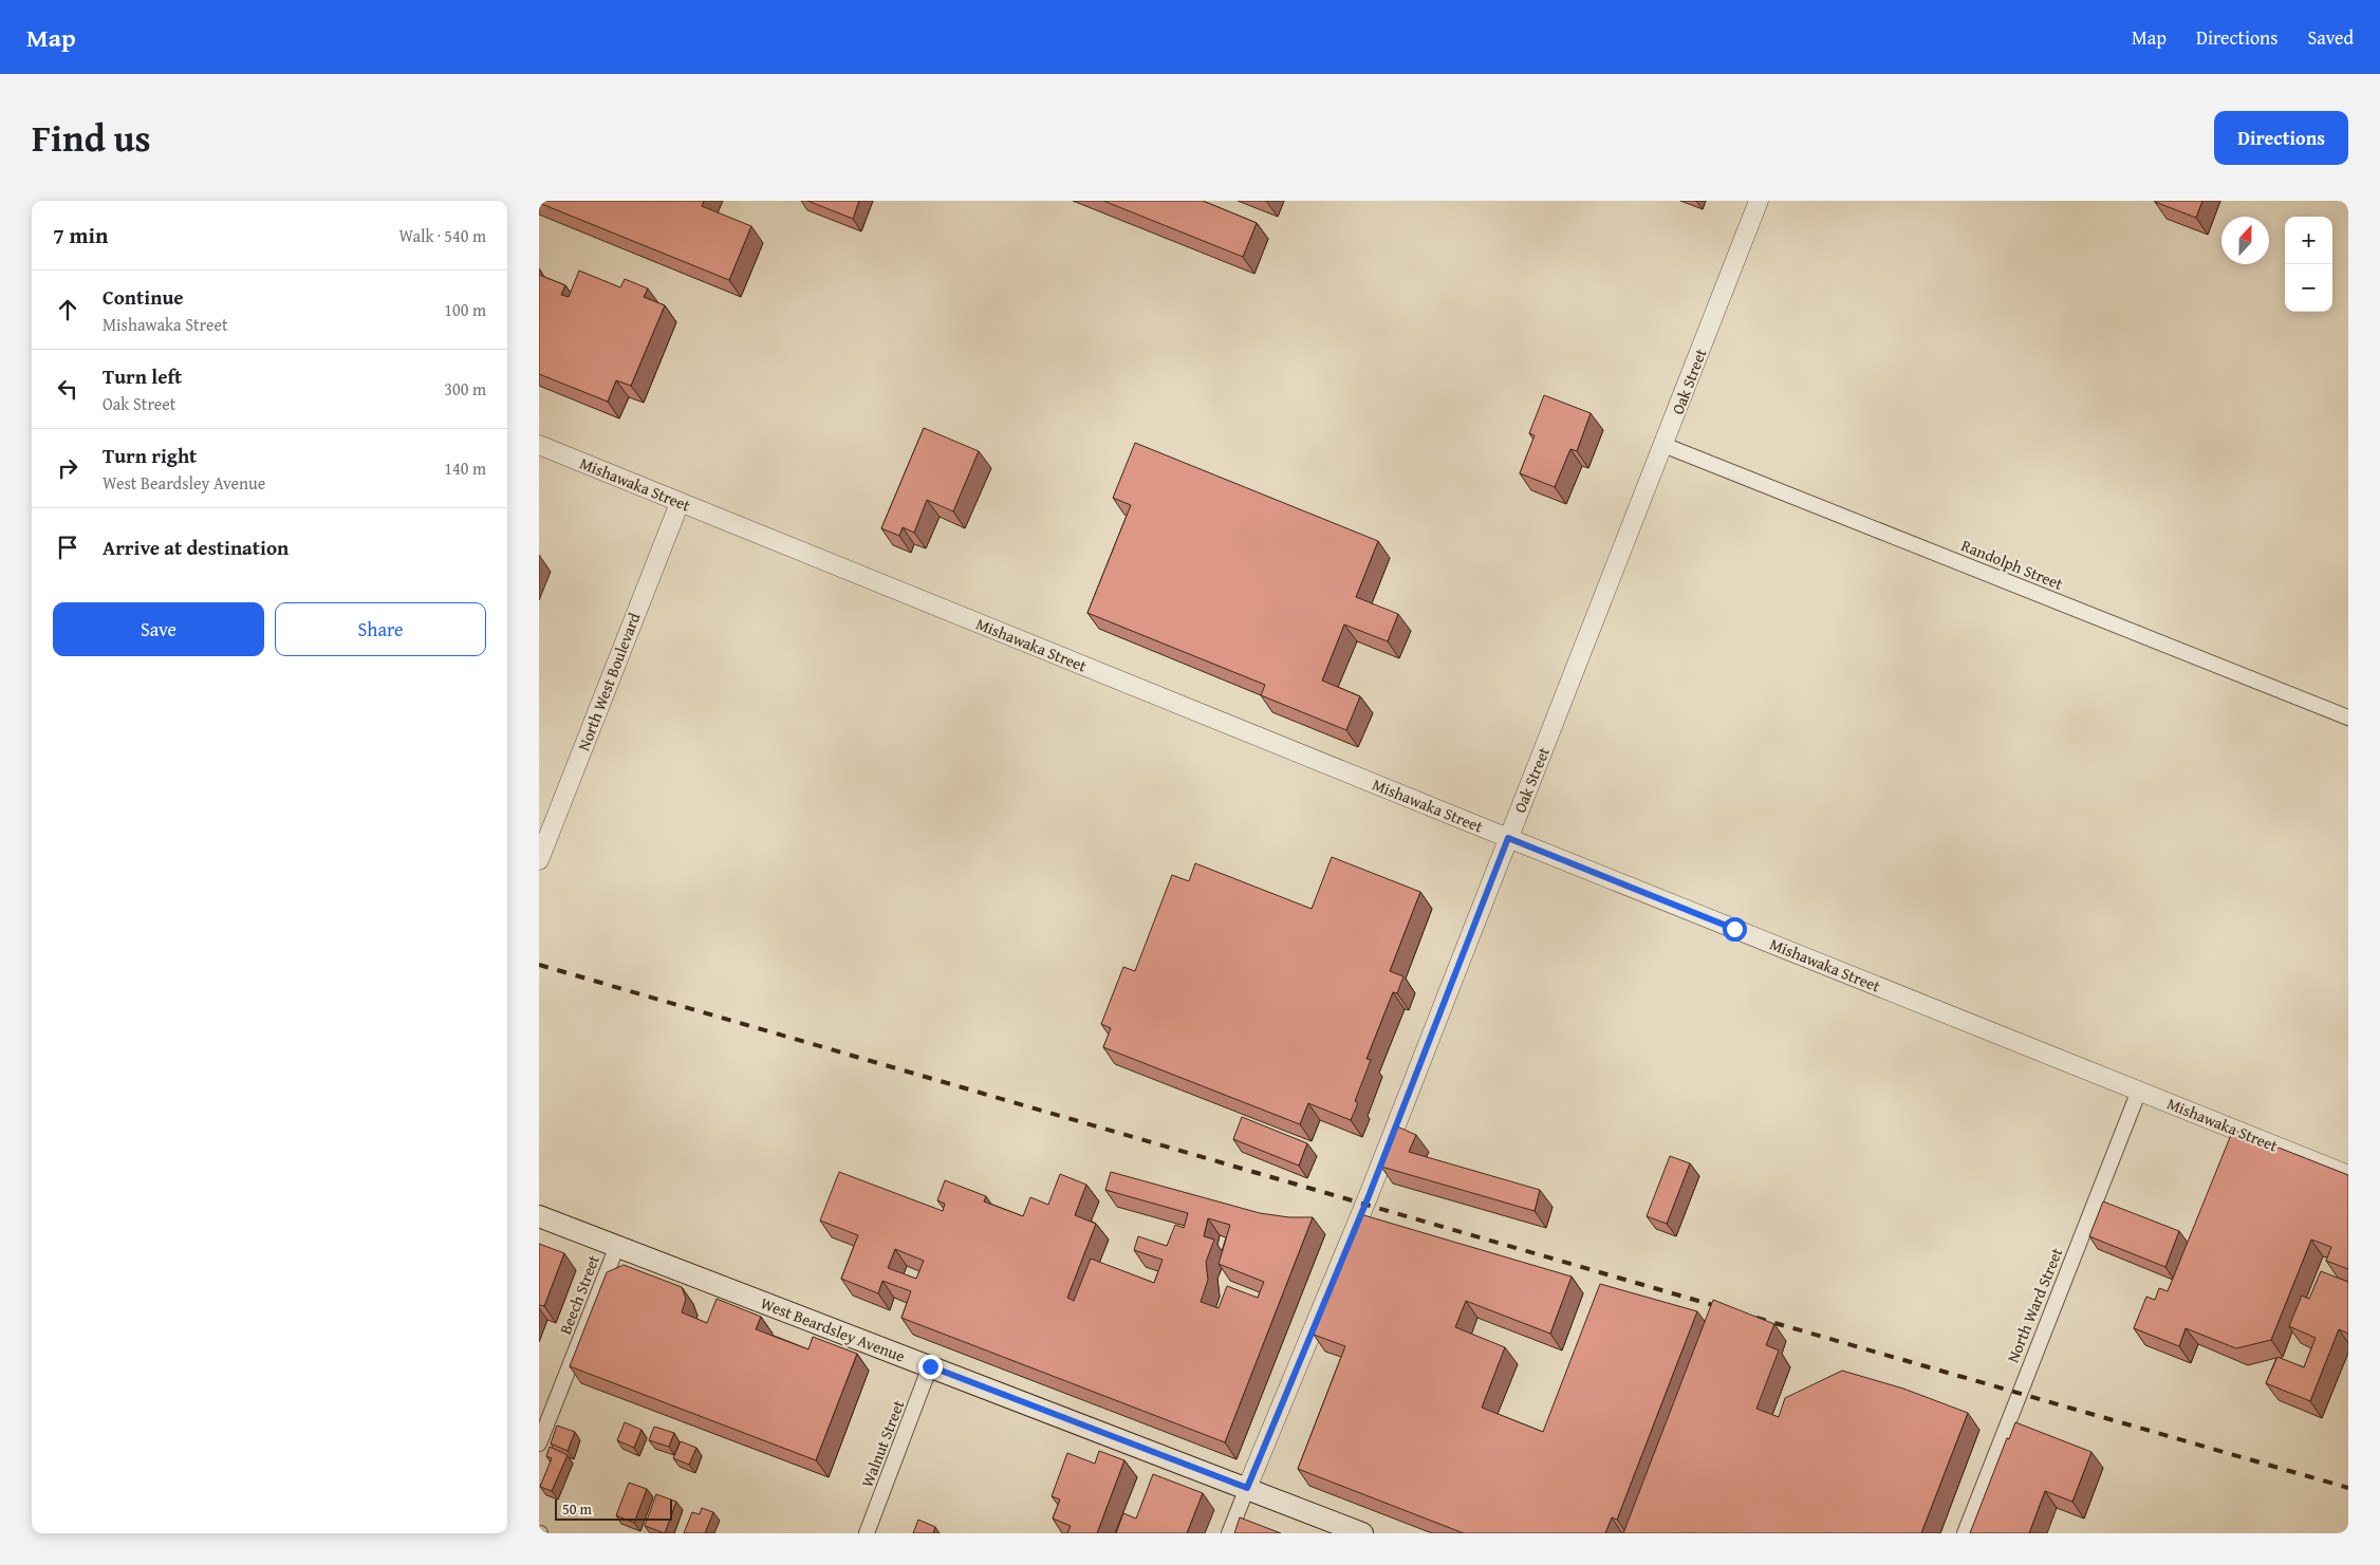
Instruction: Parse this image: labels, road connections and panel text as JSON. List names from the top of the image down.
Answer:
{
  "streets": {
    "main road": ["West Beardsley Avenue"],
    "street": [
      "Oak Street",
      "Mishawaka Street",
      "Randolph Street",
      "North West Boulevard",
      "Beech Street",
      "North Ward Street",
      "Walnut Street"
    ]
  },
  "crossings": [
    ["Oak Street", "Mishawaka Street"],
    ["Oak Street", "Randolph Street"],
    ["Oak Street", "West Beardsley Avenue"],
    ["Mishawaka Street", "North West Boulevard"],
    ["Mishawaka Street", "North Ward Street"],
    ["Beech Street", "West Beardsley Avenue"],
    ["West Beardsley Avenue", "Walnut Street"]
  ],
  "scale_bar": "50 m",
  "north": "top",
  "page": {
    "header": "Map",
    "nav": ["Map", "Directions", "Saved"],
    "title": "Find us",
    "buttons": [
      "Directions",
      ["Save", "Share"]
    ],
    "heading": ["7 min", "Walk · 540 m"],
    "map_buttons": ["+", "−"],
    "list": [
      ["Continue", "Mishawaka Street", "100 m"],
      ["Turn left", "Oak Street", "300 m"],
      ["Turn right", "West Beardsley Avenue", "140 m"],
      "Arrive at destination"
    ],
    "scale": "50 m"
  }
}
